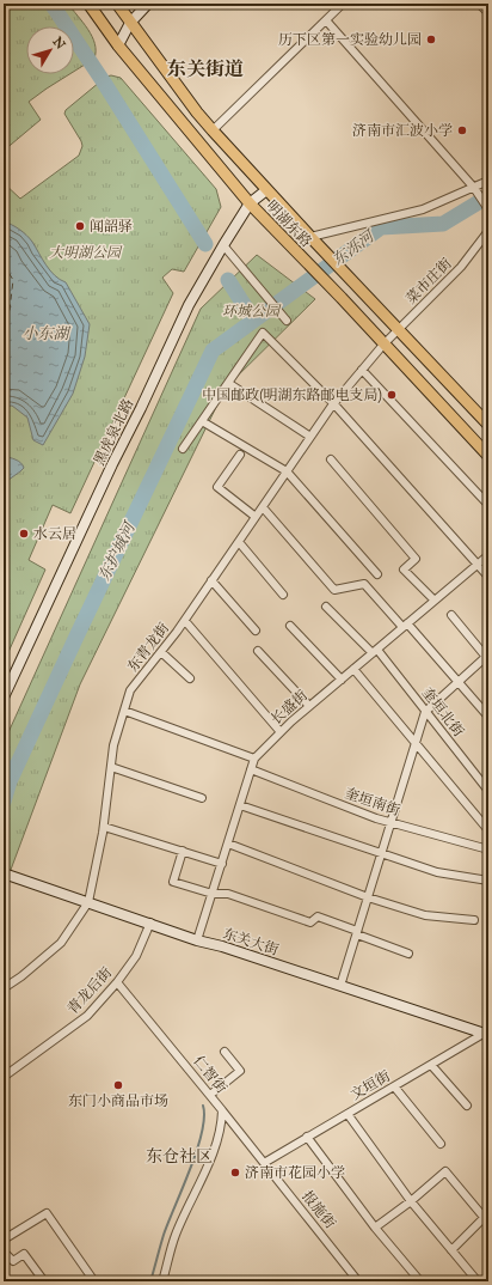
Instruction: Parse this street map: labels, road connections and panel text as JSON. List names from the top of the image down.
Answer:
{
  "streets": {
    "main road": ["明湖东路", "黑虎泉北路", "东关大街"],
    "street": [
      "菜市庄街",
      "东青龙街",
      "长盛街",
      "奎垣北街",
      "奎垣南街",
      "青龙后街",
      "仁智街",
      "文垣街",
      "报施街"
    ]
  },
  "crossings": [
    ["明湖东路", "菜市庄街"],
    ["明湖东路", "黑虎泉北路"],
    ["明湖东路", "东青龙街"],
    ["菜市庄街", "东青龙街"],
    ["东青龙街", "东关大街"],
    ["长盛街", "奎垣北街"],
    ["长盛街", "奎垣南街"],
    ["长盛街", "东关大街"],
    ["东关大街", "青龙后街"],
    ["东关大街", "文垣街"],
    ["青龙后街", "仁智街"],
    ["仁智街", "报施街"],
    ["文垣街", "报施街"]
  ],
  "districts": ["东关街道", "东仓社区"],
  "water": ["东泺河", "小东湖", "东护城河"],
  "parks": ["大明湖公园", "环城公园"],
  "places": [
    "历下区第一实验幼儿园",
    "济南市汇波小学",
    "闻韶驿",
    "中国邮政(明湖东路邮电支局)",
    "水云居",
    "东门小商品市场",
    "济南市花园小学"
  ],
  "north": "top right"
}
